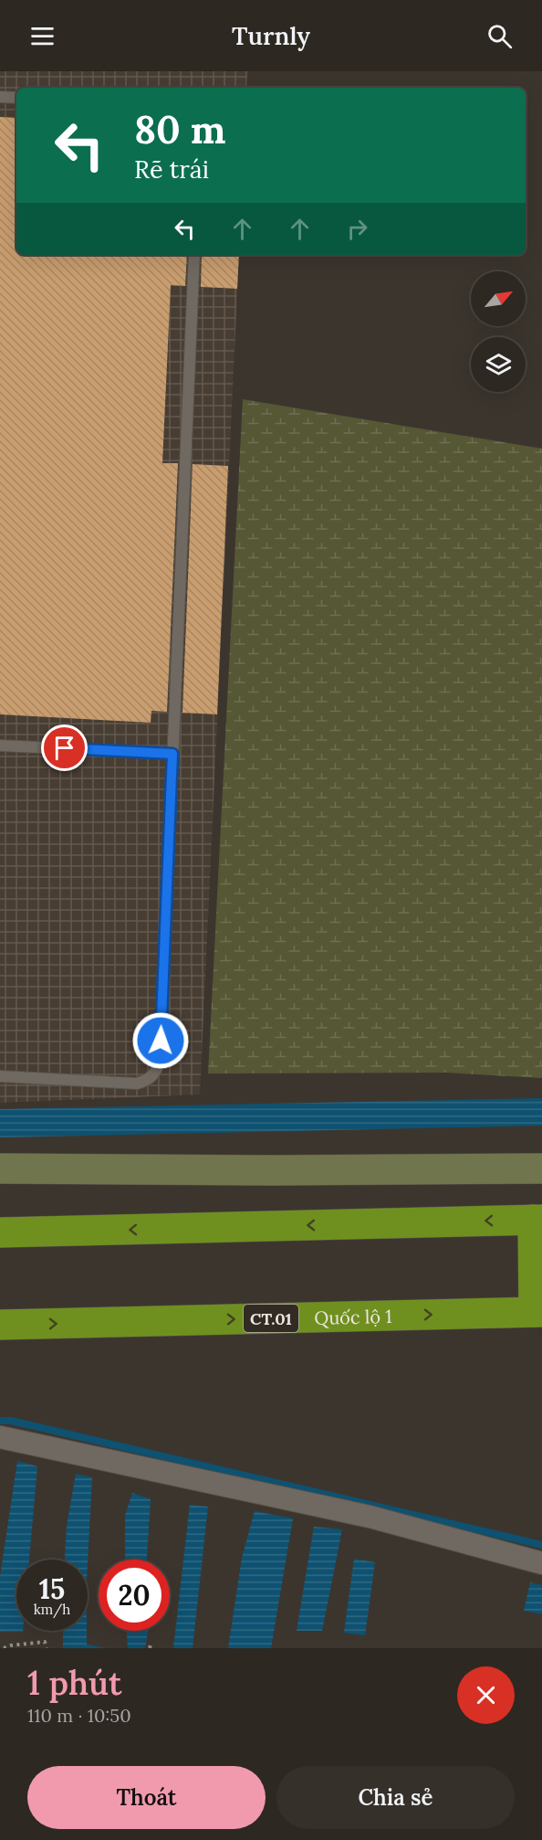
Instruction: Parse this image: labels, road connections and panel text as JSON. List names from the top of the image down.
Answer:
{
  "streets": {
    "highway": ["Quốc lộ 1", "CT.01"]
  },
  "north": "top right",
  "page": {
    "header": "Turnly",
    "turn": ["80 m", "Rẽ trái"],
    "speed": "15 km/h",
    "limit": "20",
    "heading": ["1 phút", "110 m · 10:50"],
    "buttons": ["Thoát", "Chia sẻ"]
  }
}
